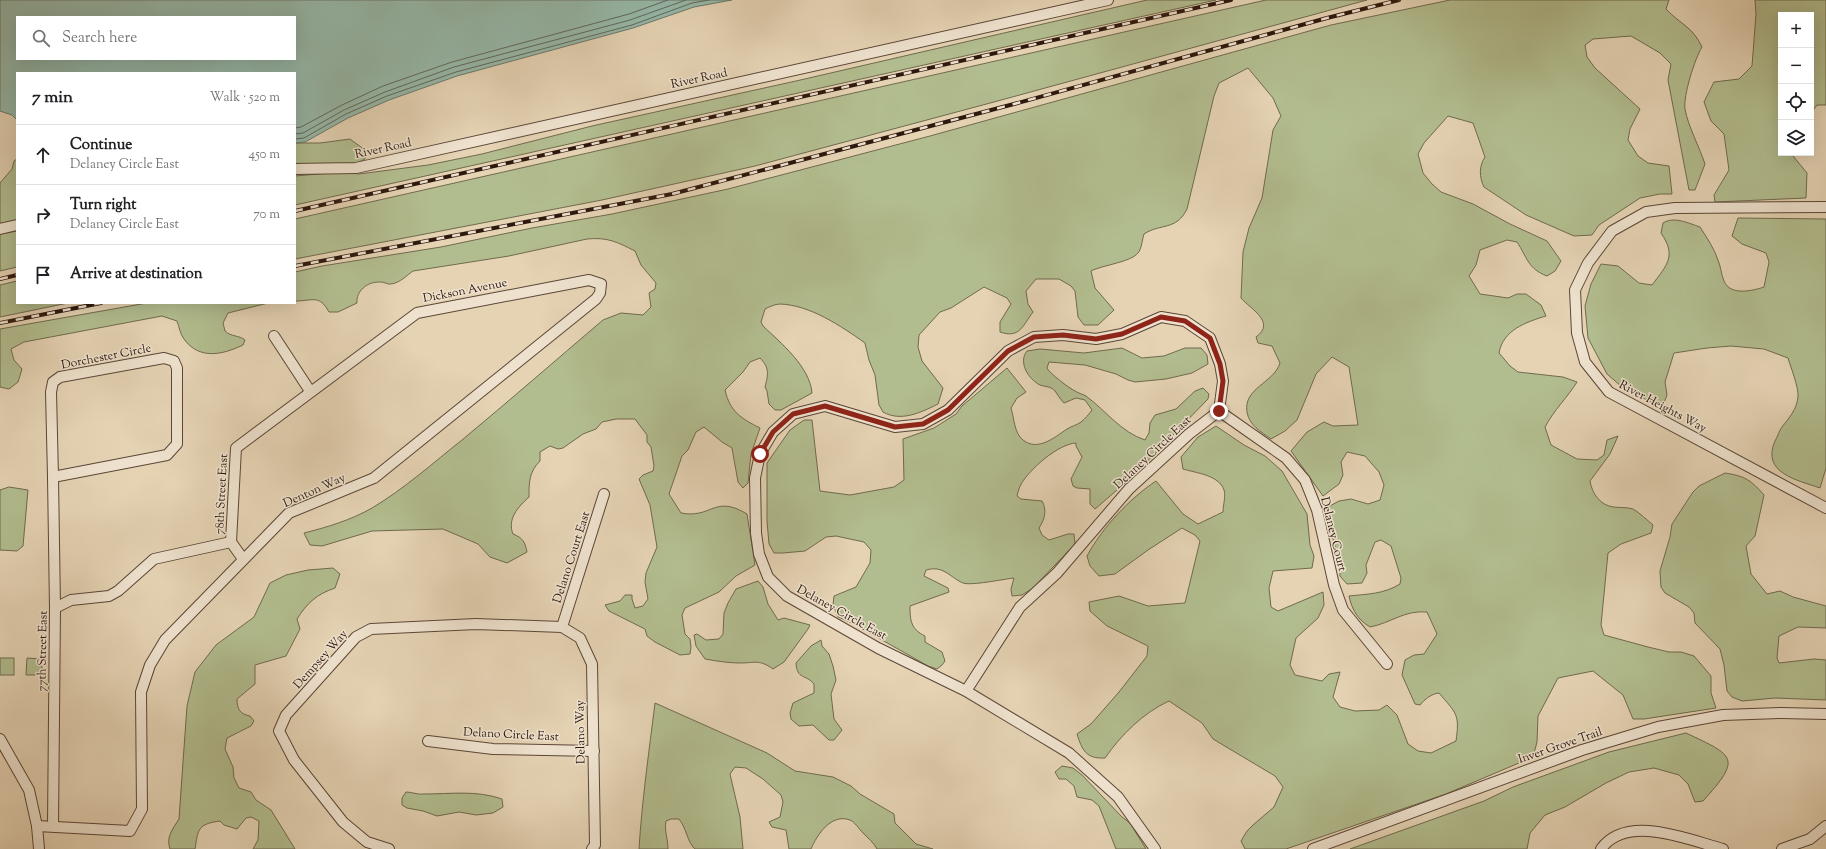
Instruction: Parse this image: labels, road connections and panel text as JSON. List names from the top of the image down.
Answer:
{
  "streets": {
    "street": [
      "River Road",
      "Dickson Avenue",
      "Dorchester Circle",
      "River Heights Way",
      "Delaney Circle East",
      "Denton Way",
      "78th Street East",
      "Delaney Court",
      "Delano Court East",
      "77th Street East",
      "Dempsey Way",
      "Delano Way",
      "Delano Circle East",
      "Inver Grove Trail"
    ]
  },
  "crossings": [
    ["Dickson Avenue", "Denton Way"],
    ["Dickson Avenue", "78th Street East"],
    ["Dorchester Circle", "77th Street East"],
    ["Delaney Circle East", "Delaney Court"],
    ["Denton Way", "78th Street East"],
    ["Denton Way", "77th Street East"],
    ["Delano Court East", "Dempsey Way"],
    ["Delano Court East", "Delano Way"],
    ["Dempsey Way", "Delano Way"],
    ["Delano Way", "Delano Circle East"]
  ],
  "page": {
    "map_buttons": ["+", "−"],
    "search": "Search here",
    "heading": ["7 min", "Walk · 520 m"],
    "list": [
      ["Continue", "Delaney Circle East", "450 m"],
      ["Turn right", "Delaney Circle East", "70 m"],
      "Arrive at destination"
    ]
  }
}
